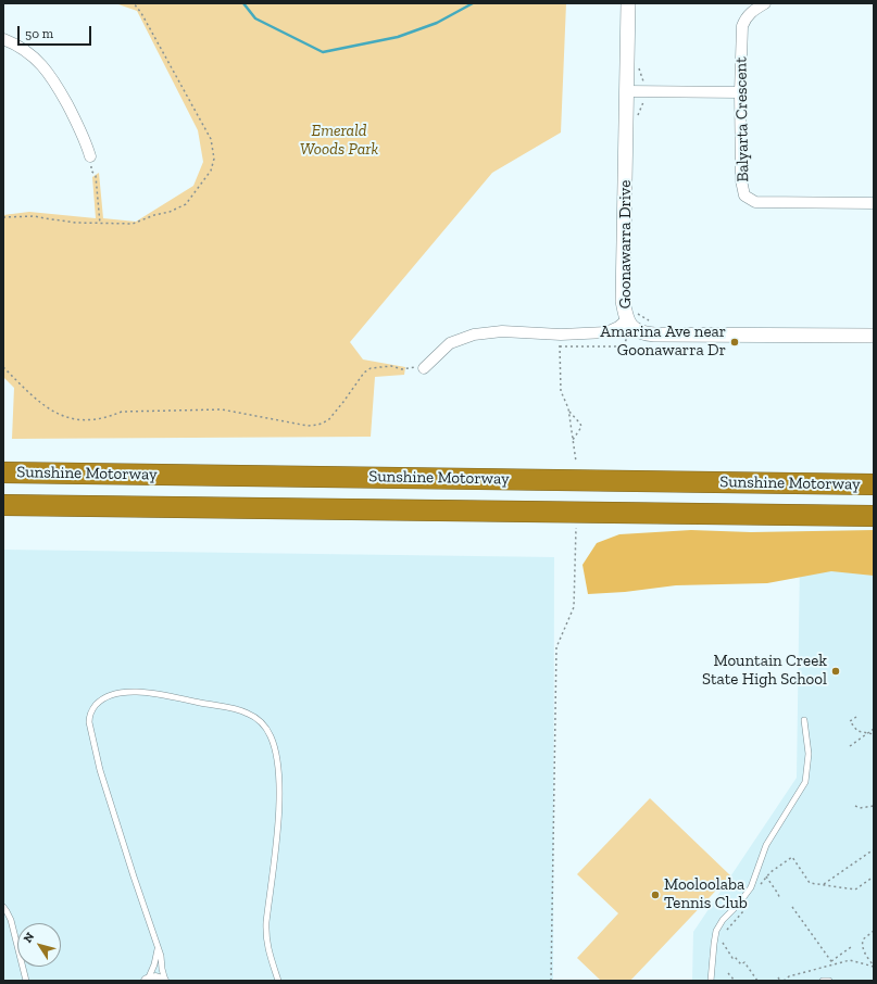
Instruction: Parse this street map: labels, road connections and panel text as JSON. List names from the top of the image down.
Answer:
{
  "streets": {
    "highway": ["Sunshine Motorway"],
    "street": ["Balyarta Crescent", "Goonawarra Drive"]
  },
  "parks": ["Emerald Woods Park"],
  "places": ["Amarina Ave near Goonawarra Dr", "Mountain Creek State High School", "Mooloolaba Tennis Club"],
  "scale_bar": "50 m",
  "north": "top left"
}
